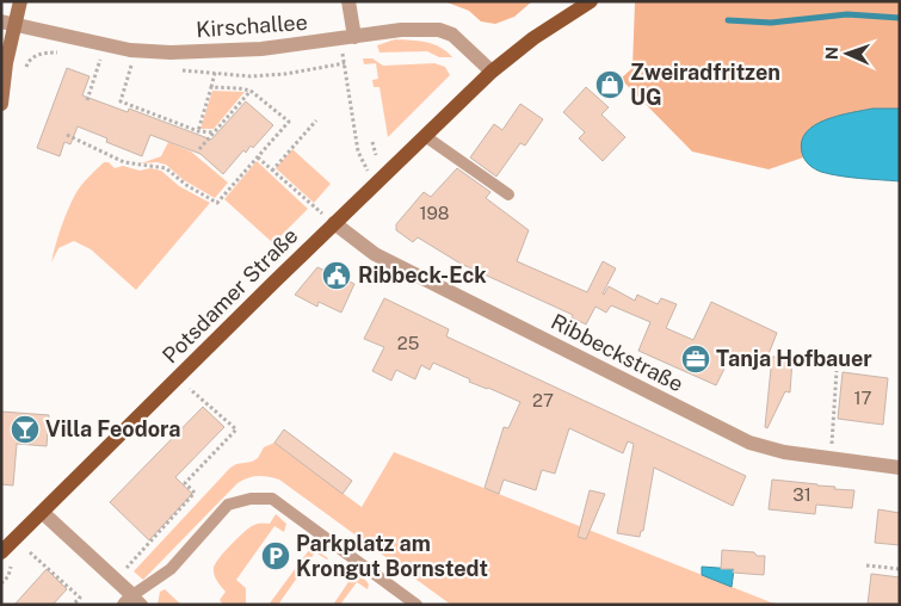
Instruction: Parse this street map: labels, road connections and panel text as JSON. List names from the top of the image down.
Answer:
{
  "streets": {
    "main road": ["Potsdamer Straße"],
    "street": ["Kirschallee", "Ribbeckstraße"]
  },
  "crossings": [
    ["Kirschallee", "Potsdamer Straße"],
    ["Potsdamer Straße", "Ribbeckstraße"]
  ],
  "places": {
    "shop": ["Zweiradfritzen UG"],
    "public building": ["Ribbeck-Eck"],
    "office": ["Tanja Hofbauer"],
    "bar": ["Villa Feodora"],
    "parking": ["Parkplatz am Krongut Bornstedt"]
  },
  "house_numbers": [
    "198",
    "25",
    "17",
    "27",
    "31"
  ],
  "north": "left"
}
